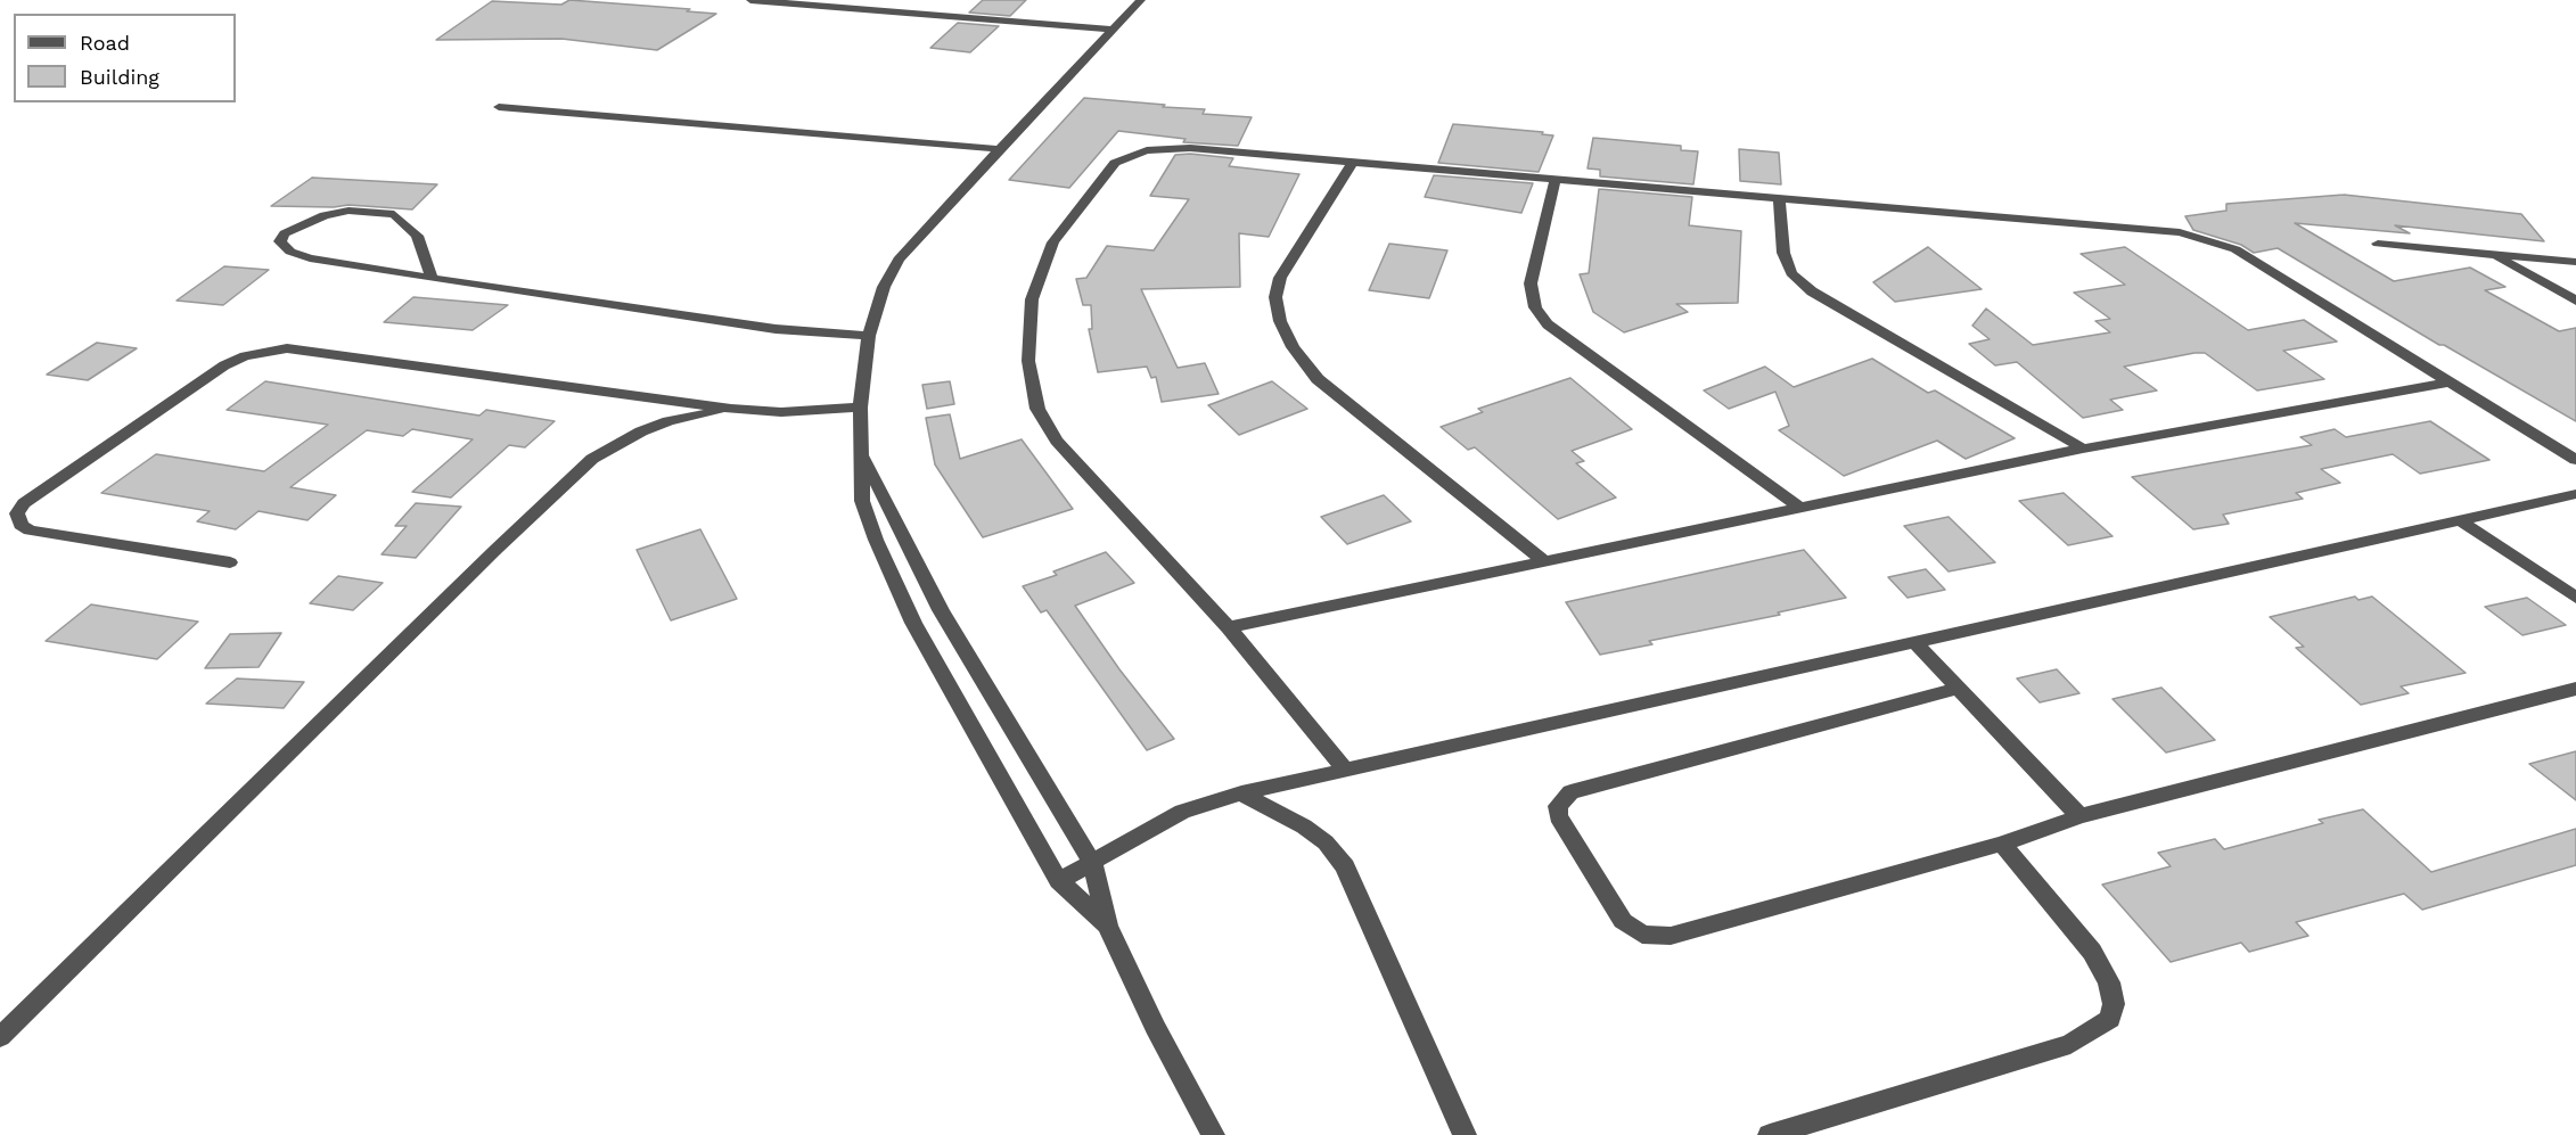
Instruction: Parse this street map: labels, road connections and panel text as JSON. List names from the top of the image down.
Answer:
{
  "legend": ["Road", "Building"]
}
